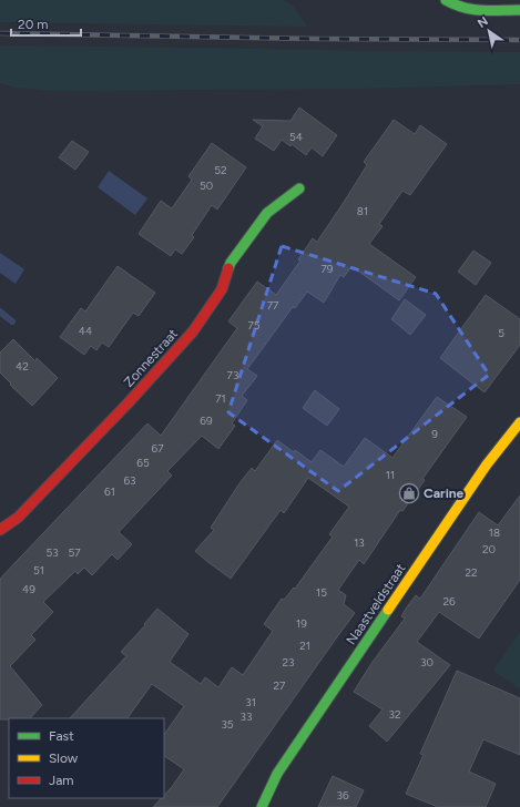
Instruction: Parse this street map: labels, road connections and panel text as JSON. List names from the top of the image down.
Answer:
{
  "streets": {
    "street": ["Zonnestraat", "Naastveldstraat"]
  },
  "places": {
    "shop": ["Carine"]
  },
  "house_numbers": [
    "54",
    "52",
    "50",
    "81",
    "79",
    "77",
    "75",
    "44",
    "5",
    "42",
    "73",
    "71",
    "69",
    "9",
    "67",
    "65",
    "11",
    "63",
    "61",
    "18",
    "13",
    "20",
    "53",
    "57",
    "51",
    "22",
    "49",
    "15",
    "26",
    "19",
    "21",
    "23",
    "30",
    "27",
    "31",
    "32",
    "33",
    "35",
    "36"
  ],
  "legend": ["Fast", "Slow", "Jam"],
  "scale_bar": "20 m",
  "north": "top left"
}
